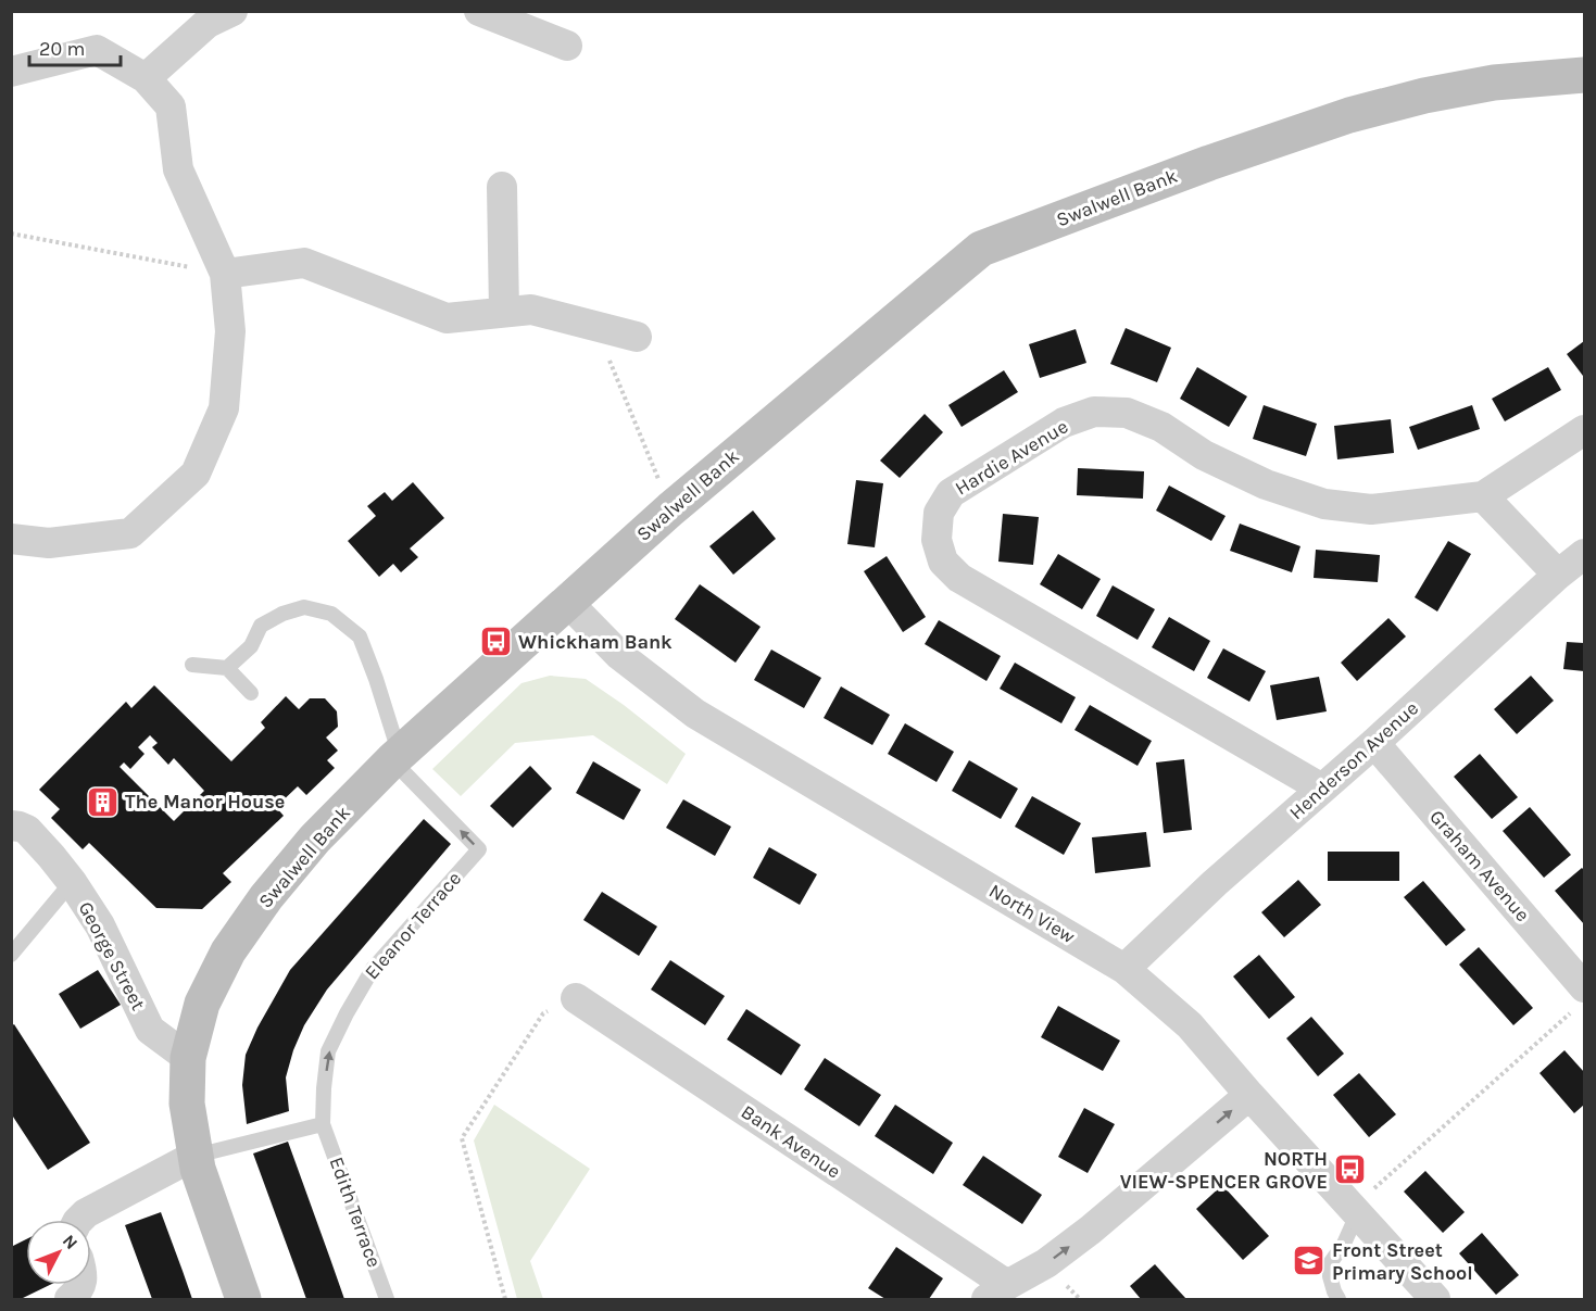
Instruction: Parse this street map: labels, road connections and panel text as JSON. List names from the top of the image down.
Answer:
{
  "streets": {
    "main road": ["Swalwell Bank"],
    "street": [
      "Hardie Avenue",
      "Henderson Avenue",
      "Graham Avenue",
      "North View",
      "George Street",
      "Bank Avenue"
    ],
    "lane": ["Eleanor Terrace", "Edith Terrace"]
  },
  "crossings": [
    ["Swalwell Bank", "North View"],
    ["Swalwell Bank", "Eleanor Terrace"],
    ["Swalwell Bank", "George Street"],
    ["Hardie Avenue", "Henderson Avenue"],
    ["Henderson Avenue", "Graham Avenue"],
    ["Henderson Avenue", "North View"],
    ["Eleanor Terrace", "Edith Terrace"]
  ],
  "one_way": ["Eleanor Terrace"],
  "places": {
    "bus stop": ["Whickham Bank", "NORTH VIEW-SPENCER GROVE"],
    "building": ["The Manor House"],
    "school or university": ["Front Street Primary School"]
  },
  "scale_bar": "20 m",
  "north": "top right"
}
